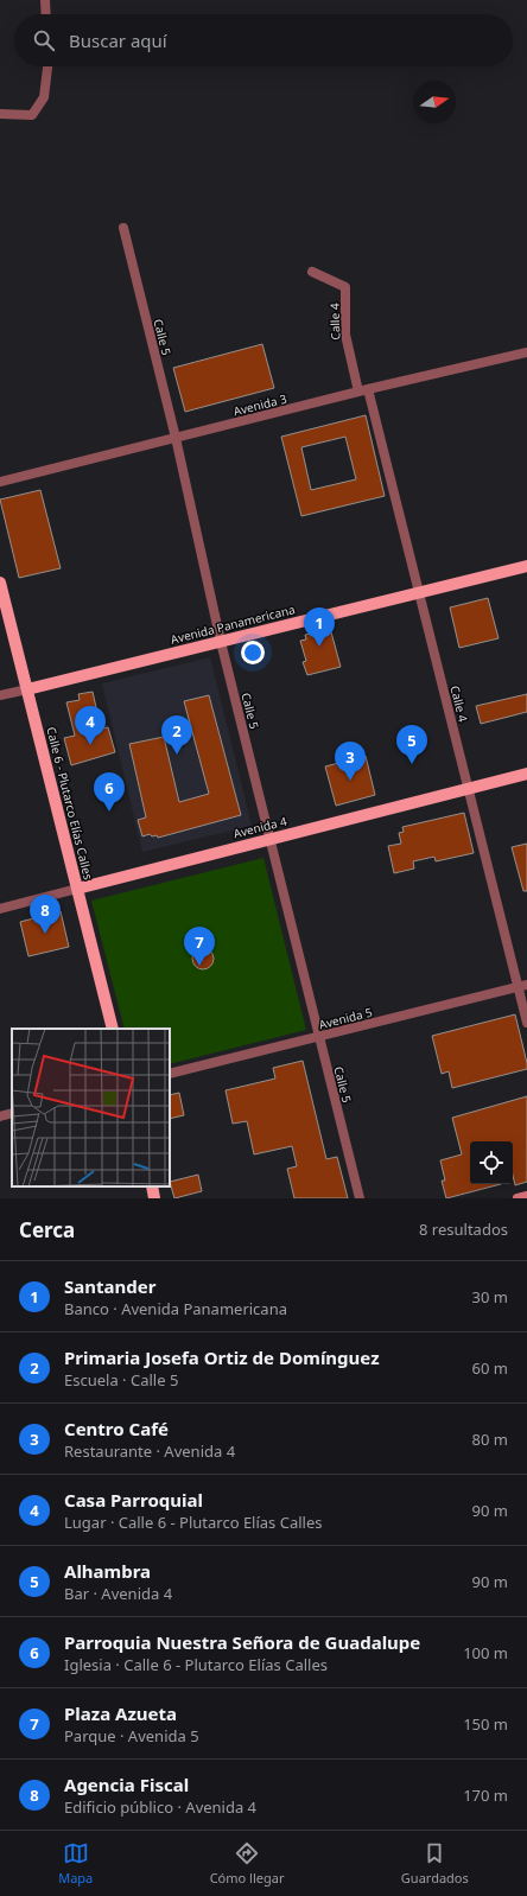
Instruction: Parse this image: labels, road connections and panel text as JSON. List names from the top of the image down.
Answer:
{
  "streets": {
    "main road": ["Avenida Panamericana", "Calle 6 - Plutarco Elías Calles", "Avenida 4"],
    "street": [
      "Calle 4",
      "Calle 5",
      "Avenida 3",
      "Avenida 5"
    ]
  },
  "crossings": [
    ["Calle 4", "Avenida 3"],
    ["Calle 4", "Avenida Panamericana"],
    ["Calle 4", "Avenida 4"],
    ["Calle 4", "Avenida 5"],
    ["Calle 5", "Avenida 3"],
    ["Calle 5", "Avenida Panamericana"],
    ["Calle 5", "Avenida 4"],
    ["Calle 5", "Avenida 5"],
    ["Avenida Panamericana", "Calle 6 - Plutarco Elías Calles"],
    ["Calle 6 - Plutarco Elías Calles", "Avenida 4"]
  ],
  "north": "right",
  "page": {
    "search": "Buscar aquí",
    "pins": [
      "1",
      "4",
      "2",
      "5",
      "3",
      "6",
      "8",
      "7"
    ],
    "heading": ["Cerca", "8 resultados"],
    "list": [
      {
        "mark": "1",
        "name": "Santander",
        "note": "Banco · Avenida Panamericana",
        "value": "30 m"
      },
      {
        "mark": "2",
        "name": "Primaria Josefa Ortiz de Domínguez",
        "note": "Escuela · Calle 5",
        "value": "60 m"
      },
      {
        "mark": "3",
        "name": "Centro Café",
        "note": "Restaurante · Avenida 4",
        "value": "80 m"
      },
      {
        "mark": "4",
        "name": "Casa Parroquial",
        "note": "Lugar · Calle 6 - Plutarco Elías Calles",
        "value": "90 m"
      },
      {
        "mark": "5",
        "name": "Alhambra",
        "note": "Bar · Avenida 4",
        "value": "90 m"
      },
      {
        "mark": "6",
        "name": "Parroquia Nuestra Señora de Guadalupe",
        "note": "Iglesia · Calle 6 - Plutarco Elías Calles",
        "value": "100 m"
      },
      {
        "mark": "7",
        "name": "Plaza Azueta",
        "note": "Parque · Avenida 5",
        "value": "150 m"
      },
      {
        "mark": "8",
        "name": "Agencia Fiscal",
        "note": "Edificio público · Avenida 4",
        "value": "170 m"
      }
    ],
    "nav": ["Mapa", "Cómo llegar", "Guardados"]
  }
}
